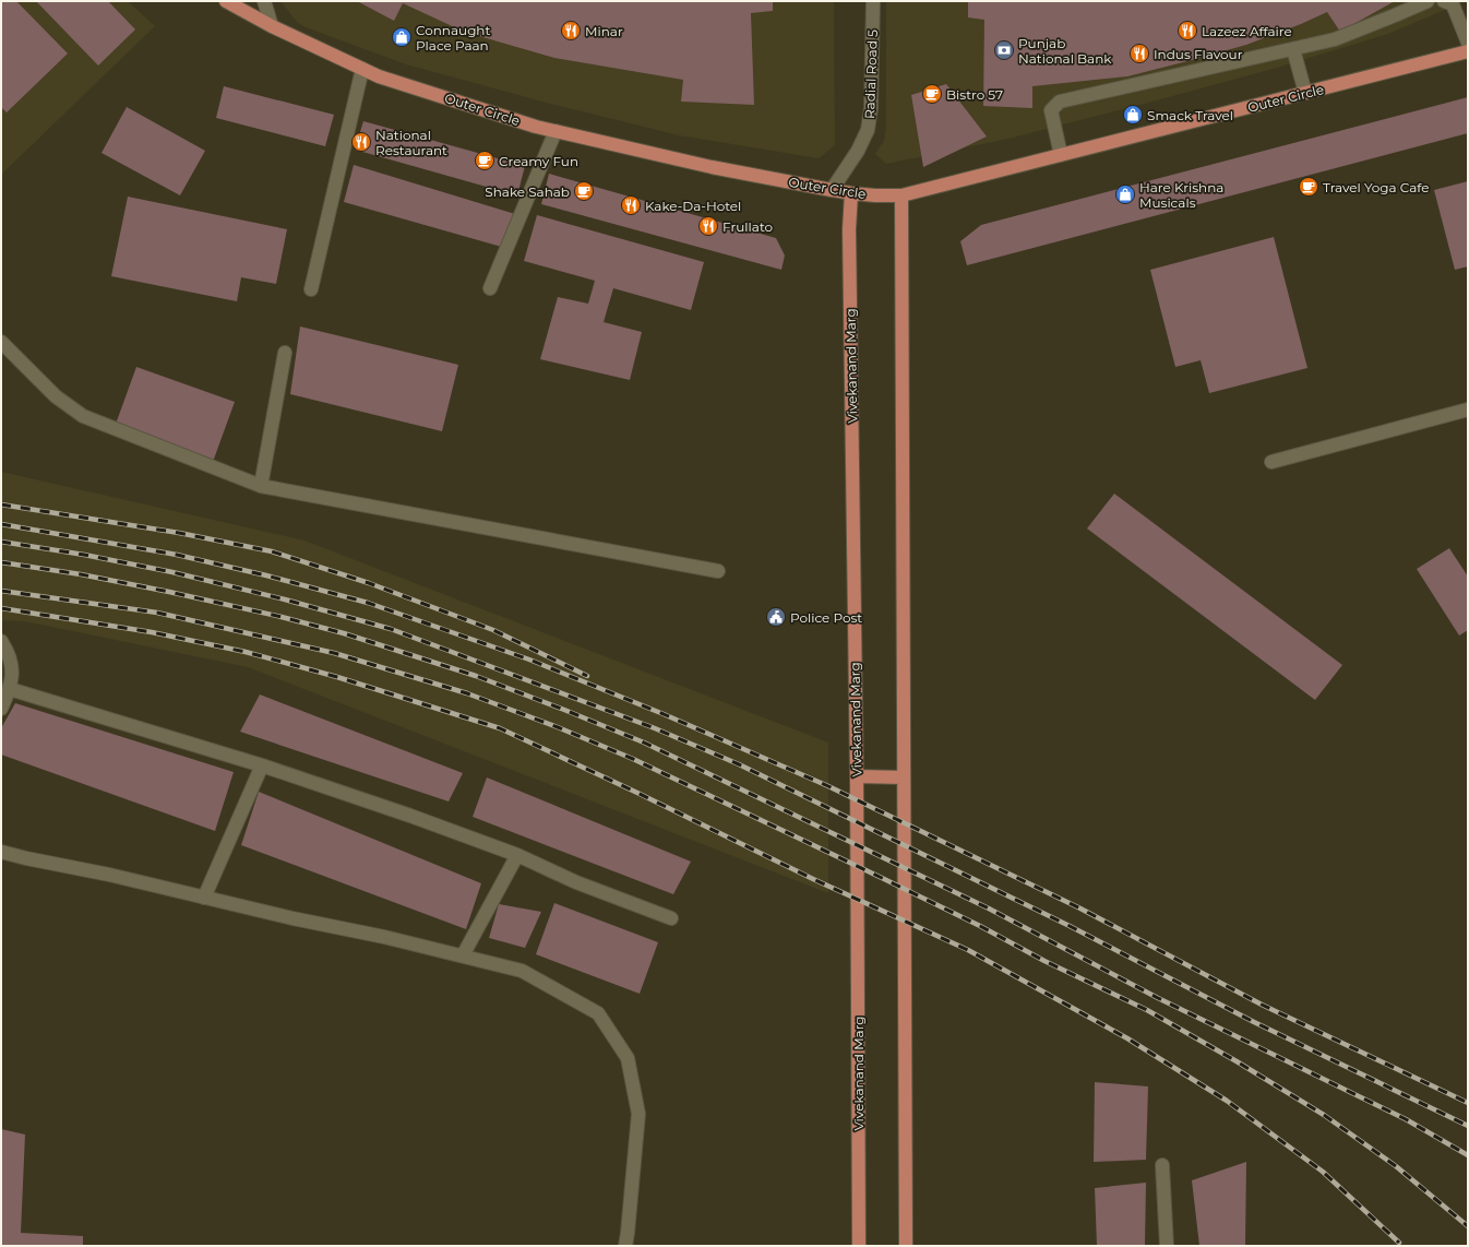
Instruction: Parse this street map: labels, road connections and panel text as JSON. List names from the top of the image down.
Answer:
{
  "streets": {
    "main road": ["Outer Circle", "Vivekanand Marg"],
    "street": ["Radial Road 5"]
  },
  "crossings": [
    ["Radial Road 5", "Outer Circle"],
    ["Outer Circle", "Vivekanand Marg"]
  ],
  "places": {
    "restaurant": [
      "Minar",
      "Lazeez Affaire",
      "Indus Flavour",
      "National Restaurant",
      "Kake-Da-Hotel",
      "Frullato"
    ],
    "shop": ["Connaught Place Paan", "Smack Travel", "Hare Krishna Musicals"],
    "bank": ["Punjab National Bank"],
    "cafe": [
      "Bistro 57",
      "Creamy Fun",
      "Travel Yoga Cafe",
      "Shake Sahab"
    ],
    "public building": ["Police Post"]
  }
}
